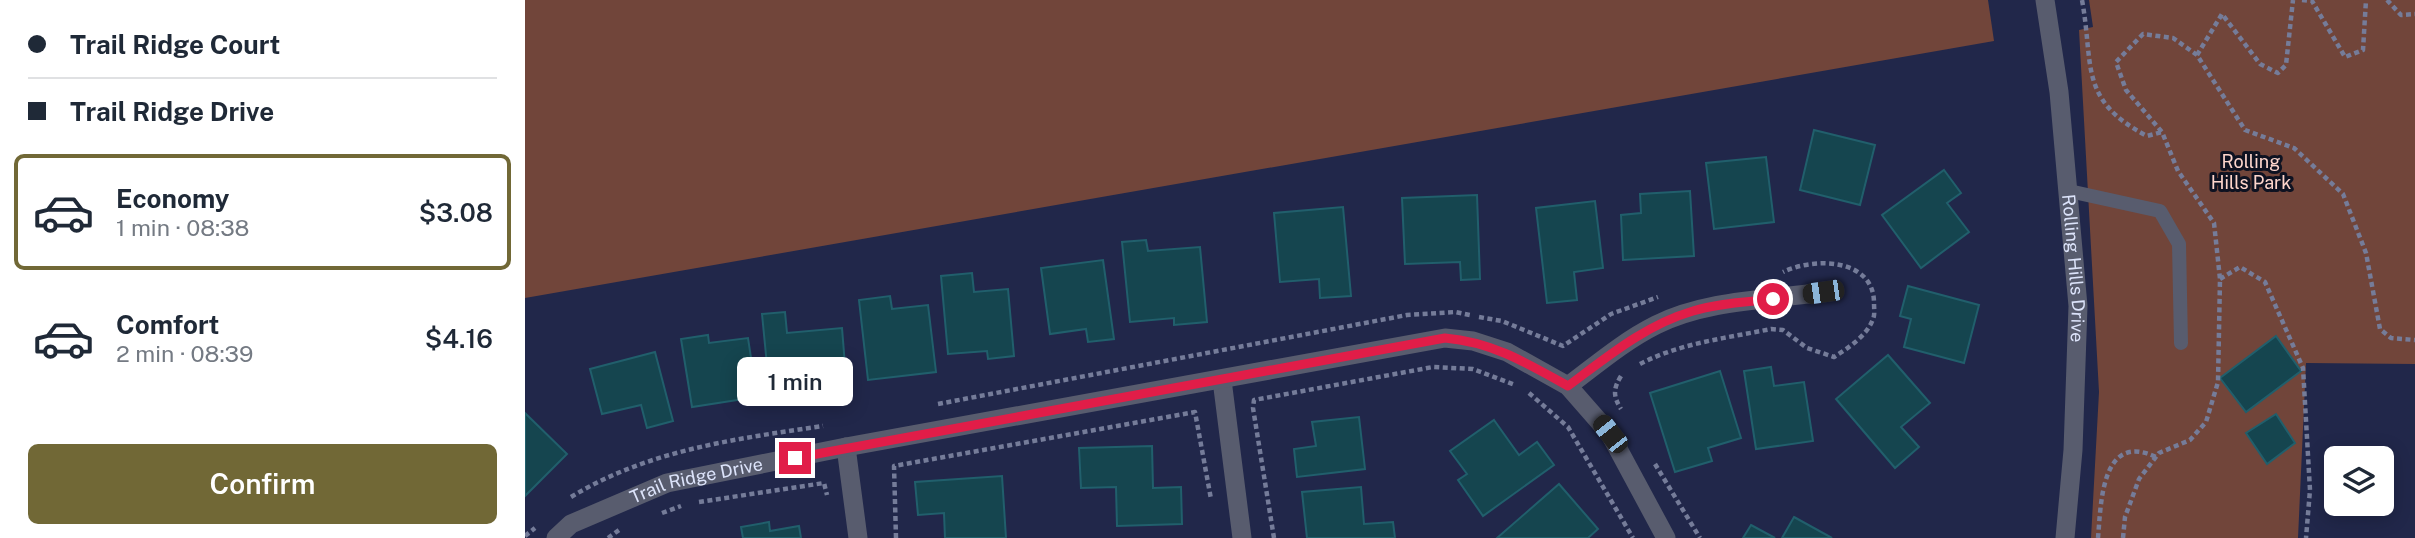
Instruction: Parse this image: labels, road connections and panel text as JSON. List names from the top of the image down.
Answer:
{
  "streets": {
    "street": ["Rolling Hills Drive", "Trail Ridge Drive"]
  },
  "parks": ["Rolling Hills Park"],
  "page": {
    "banner": ["Trail Ridge Court", "Trail Ridge Drive"],
    "list": [
      {
        "name": "Economy",
        "note": "1 min · 08:38",
        "value": "$3.08"
      },
      {
        "name": "Comfort",
        "note": "2 min · 08:39",
        "value": "$4.16"
      }
    ],
    "bubble": "1 min",
    "buttons": "Confirm"
  }
}
